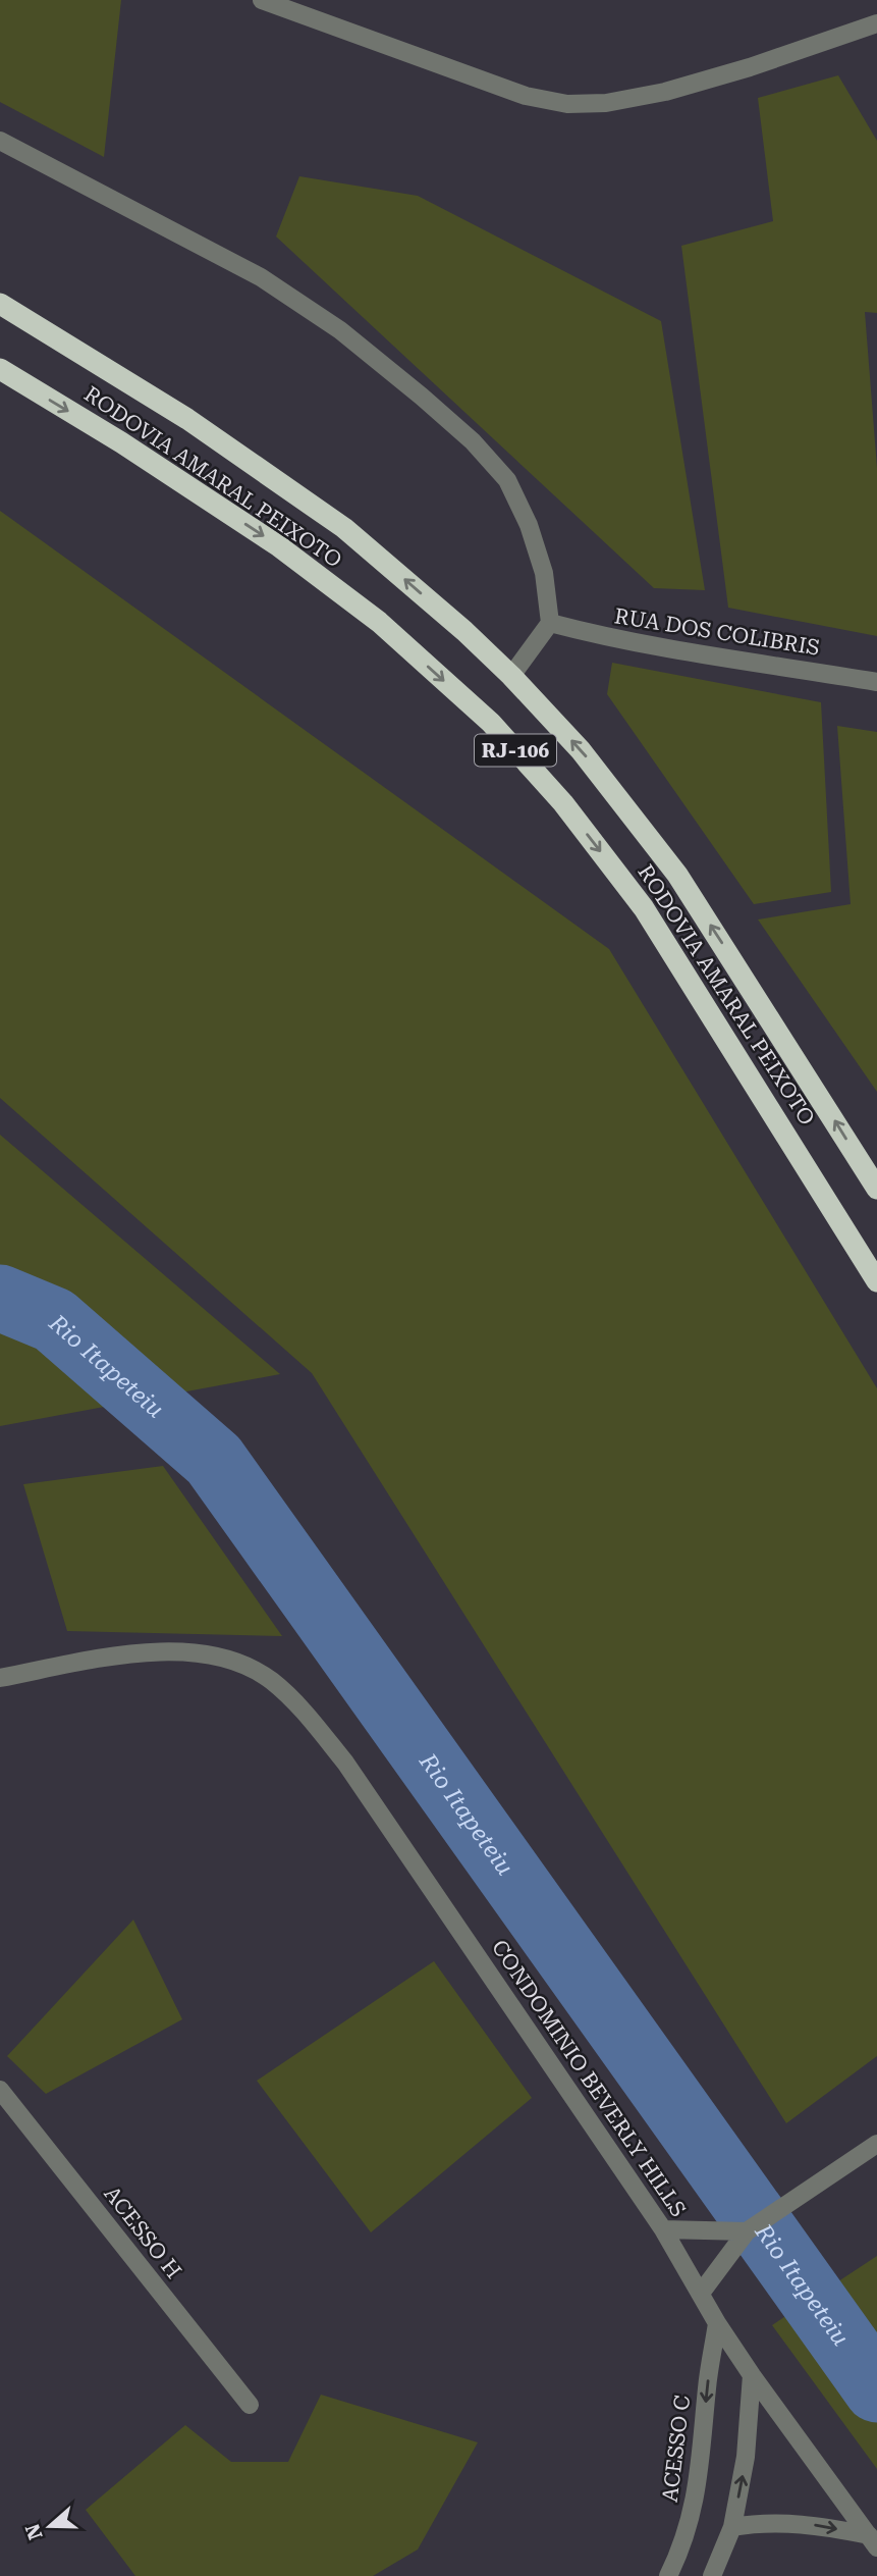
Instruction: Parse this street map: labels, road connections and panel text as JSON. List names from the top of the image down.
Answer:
{
  "streets": {
    "highway": ["RODOVIA AMARAL PEIXOTO", "RJ-106"],
    "street": [
      "RUA DOS COLIBRIS",
      "CONDOMINIO BEVERLY HILLS",
      "ACESSO H",
      "ACESSO C"
    ]
  },
  "crossings": [
    ["CONDOMINIO BEVERLY HILLS", "ACESSO C"]
  ],
  "water": ["Rio Itapeteiu"],
  "north": "left"
}
